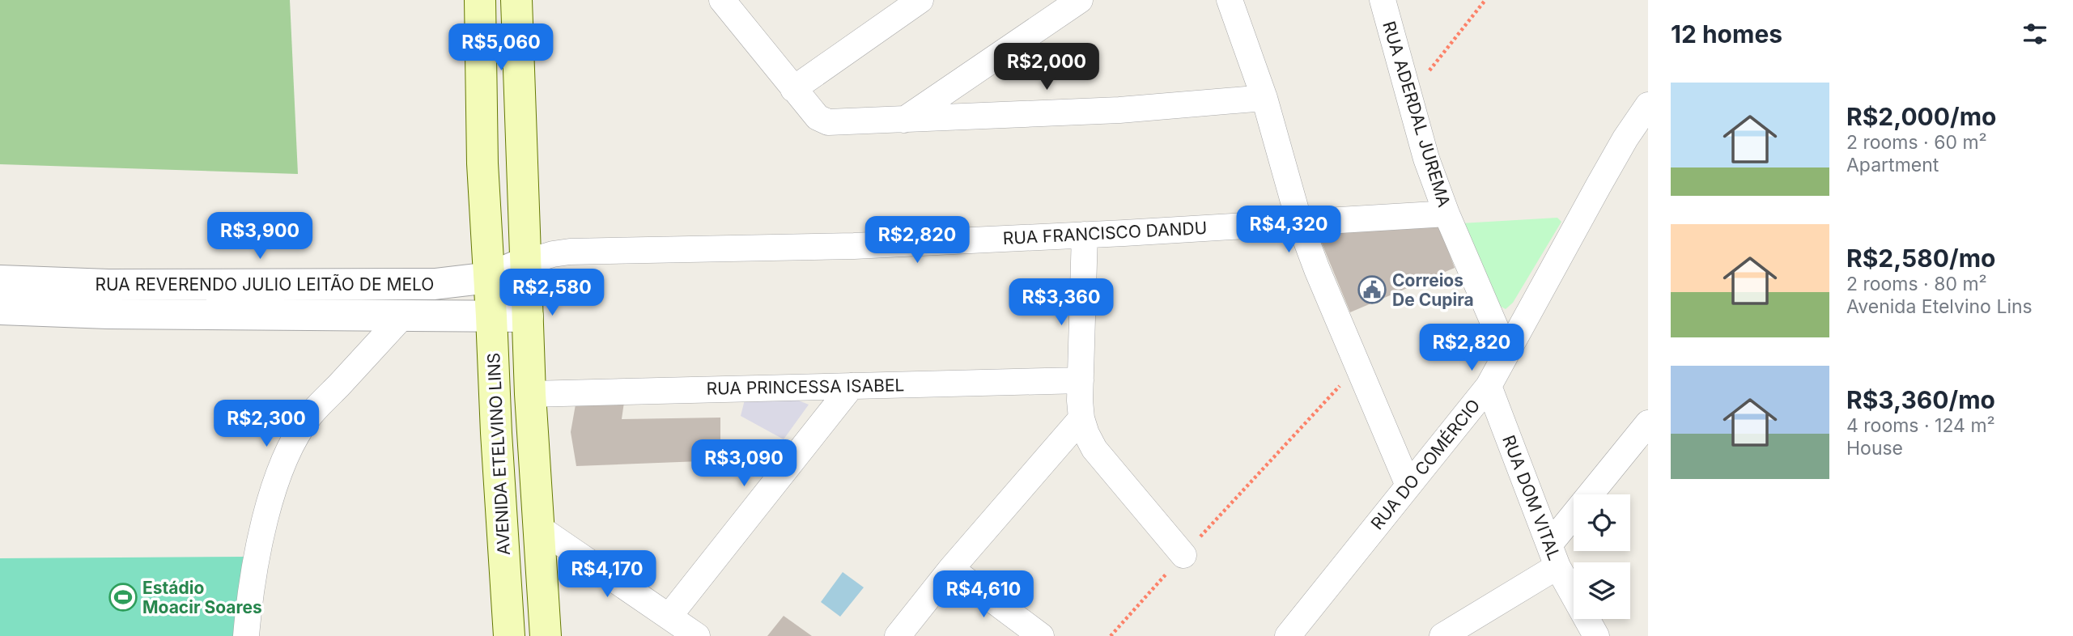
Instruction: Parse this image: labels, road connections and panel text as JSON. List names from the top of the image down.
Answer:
{
  "streets": {
    "main road": ["AVENIDA ETELVINO LINS"],
    "street": [
      "RUA ADERDAL JUREMA",
      "RUA FRANCISCO DANDU",
      "RUA REVERENDO JULIO LEITÃO DE MELO",
      "RUA PRINCESSA ISABEL",
      "RUA DO COMÉRCIO",
      "RUA DOM VITAL"
    ]
  },
  "crossings": [
    ["RUA ADERDAL JUREMA", "RUA FRANCISCO DANDU"],
    ["RUA ADERDAL JUREMA", "RUA DO COMÉRCIO"],
    ["RUA FRANCISCO DANDU", "RUA REVERENDO JULIO LEITÃO DE MELO"],
    ["RUA FRANCISCO DANDU", "AVENIDA ETELVINO LINS"],
    ["RUA REVERENDO JULIO LEITÃO DE MELO", "AVENIDA ETELVINO LINS"],
    ["RUA PRINCESSA ISABEL", "AVENIDA ETELVINO LINS"],
    ["RUA DO COMÉRCIO", "RUA DOM VITAL"]
  ],
  "places": {
    "public building": ["Correios De Cupira"],
    "sports": ["Estádio Moacir Soares"]
  },
  "page": {
    "heading": "12 homes",
    "price": [
      "R$5,060",
      "R$2,000",
      "R$4,320",
      "R$3,900",
      "R$2,820",
      "R$2,580",
      "R$3,360",
      "R$2,820",
      "R$2,300",
      "R$3,090",
      "R$4,170",
      "R$4,610"
    ],
    "list": [
      {
        "name": "R$2,000/mo",
        "note": "2 rooms · 60 m² · Apartment"
      },
      {
        "name": "R$2,580/mo",
        "note": "2 rooms · 80 m² · Avenida Etelvino Lins"
      },
      {
        "name": "R$3,360/mo",
        "note": "4 rooms · 124 m² · House"
      }
    ]
  }
}
